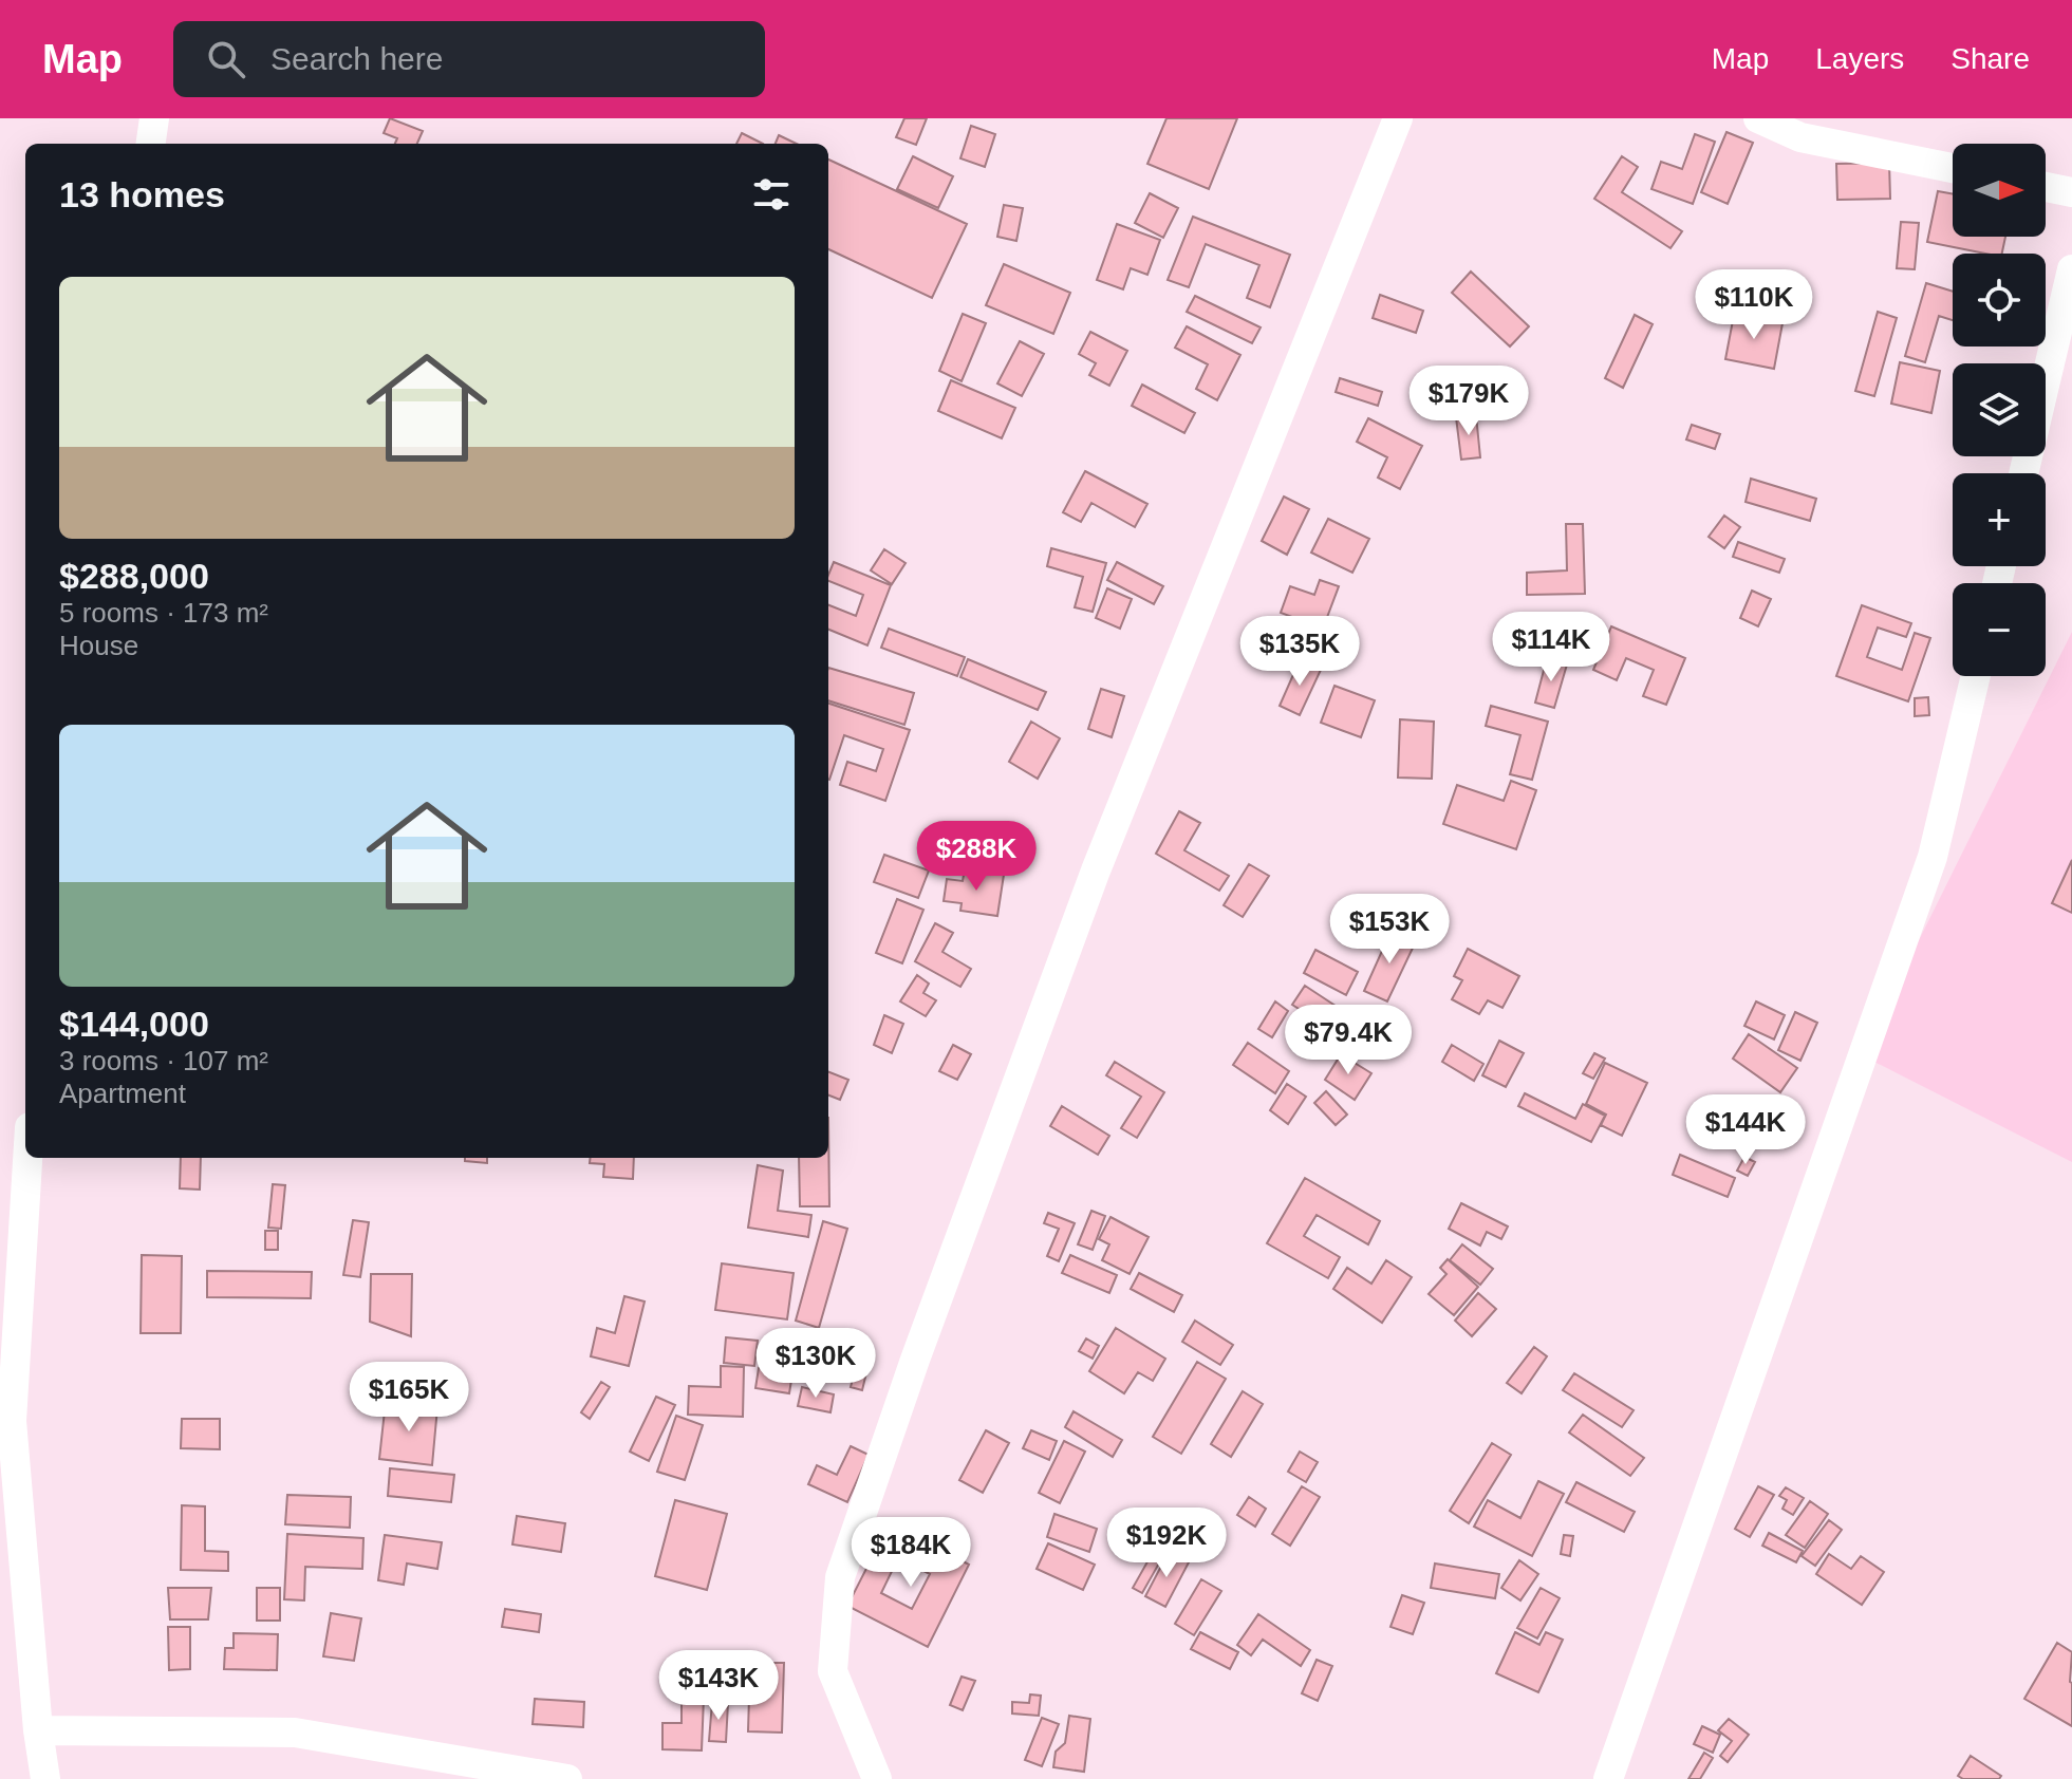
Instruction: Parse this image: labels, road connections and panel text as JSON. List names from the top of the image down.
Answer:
{
  "north": "right",
  "page": {
    "header": "Map",
    "search": "Search here",
    "nav": ["Map", "Layers", "Share"],
    "map_buttons": ["+", "−"],
    "heading": "13 homes",
    "list": [
      {
        "name": "$288,000",
        "note": "5 rooms · 173 m² · House"
      },
      {
        "name": "$144,000",
        "note": "3 rooms · 107 m² · Apartment"
      }
    ],
    "price": [
      "$110K",
      "$179K",
      "$114K",
      "$135K",
      "$288K",
      "$153K",
      "$79.4K",
      "$144K",
      "$130K",
      "$165K",
      "$192K",
      "$184K",
      "$143K"
    ]
  }
}
